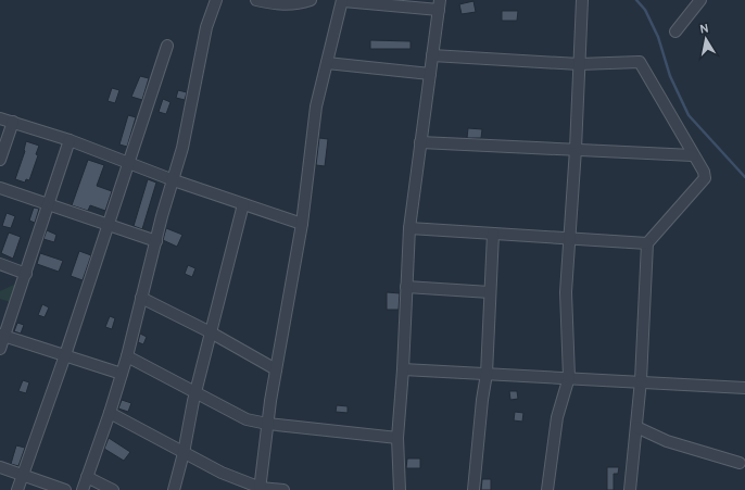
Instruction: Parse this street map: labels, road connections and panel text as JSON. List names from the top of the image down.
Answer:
{
  "north": "top"
}
